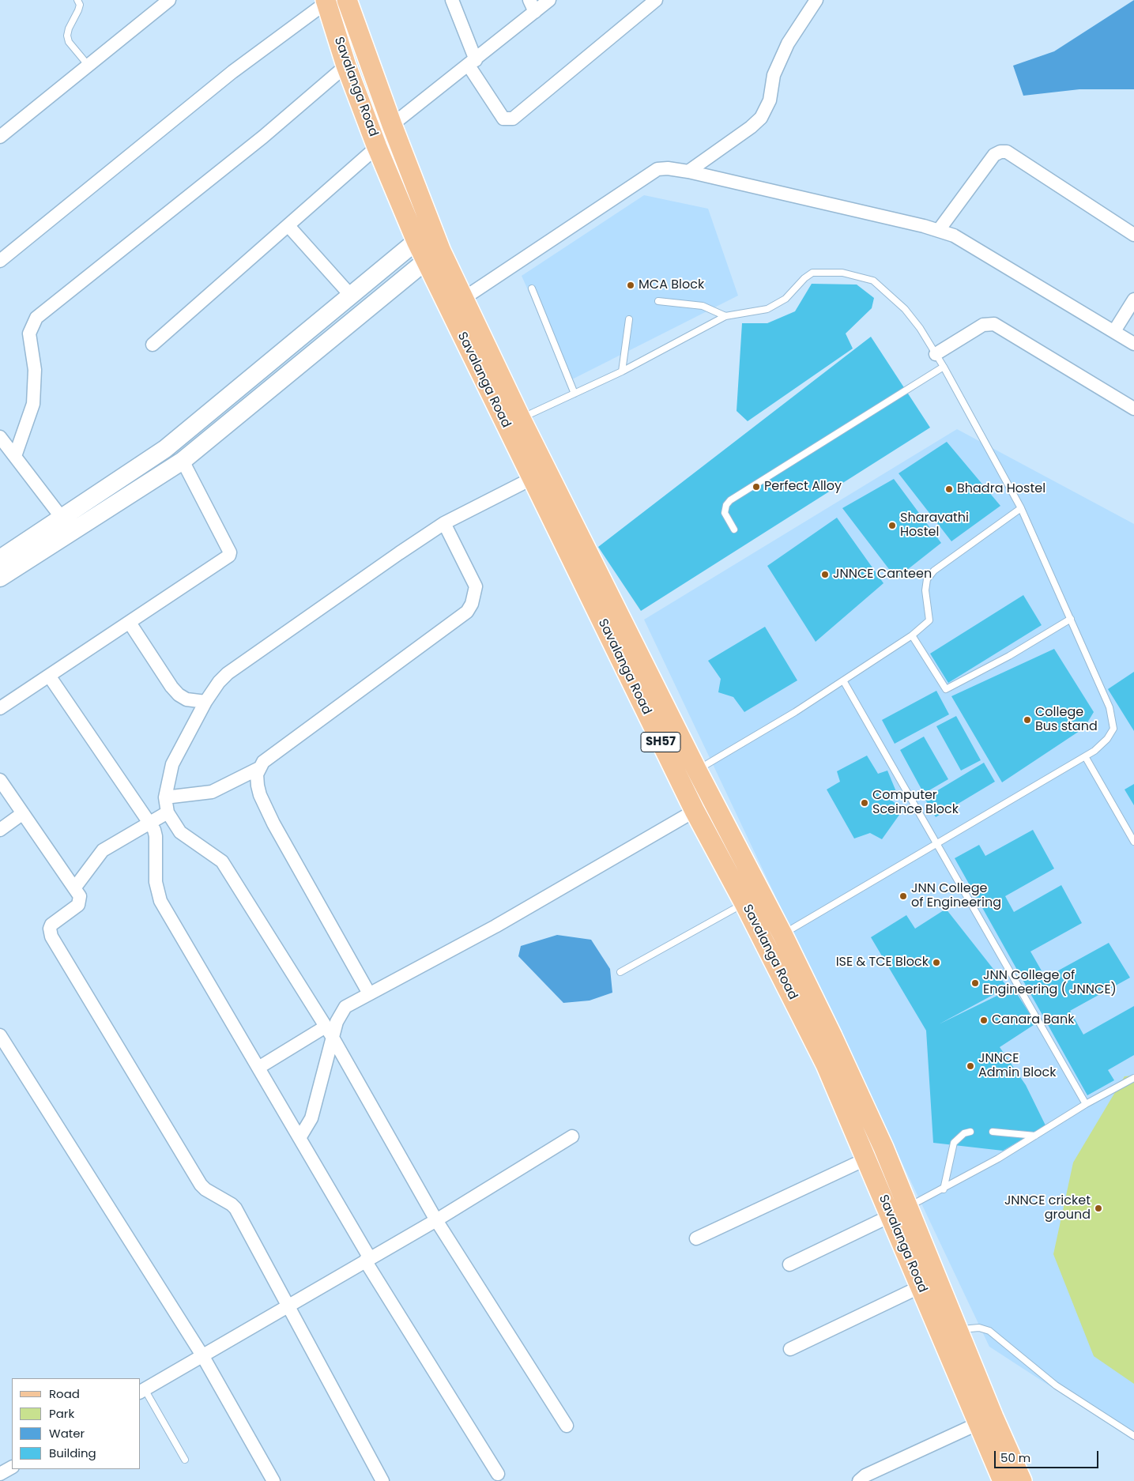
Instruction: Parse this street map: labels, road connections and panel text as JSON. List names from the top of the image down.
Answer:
{
  "streets": {
    "main road": ["Savalanga Road", "SH57"]
  },
  "places": [
    "MCA Block",
    "Perfect Alloy",
    "Bhadra Hostel",
    "Sharavathi Hostel",
    "JNNCE Canteen",
    "College Bus stand",
    "Computer Sceince Block",
    "JNN College of Engineering",
    "ISE & TCE Block",
    "JNN College of Engineering ( JNNCE)",
    "Canara Bank",
    "JNNCE Admin Block",
    "JNNCE cricket ground"
  ],
  "legend": [
    "Road",
    "Park",
    "Water",
    "Building"
  ],
  "scale_bar": "50 m"
}
